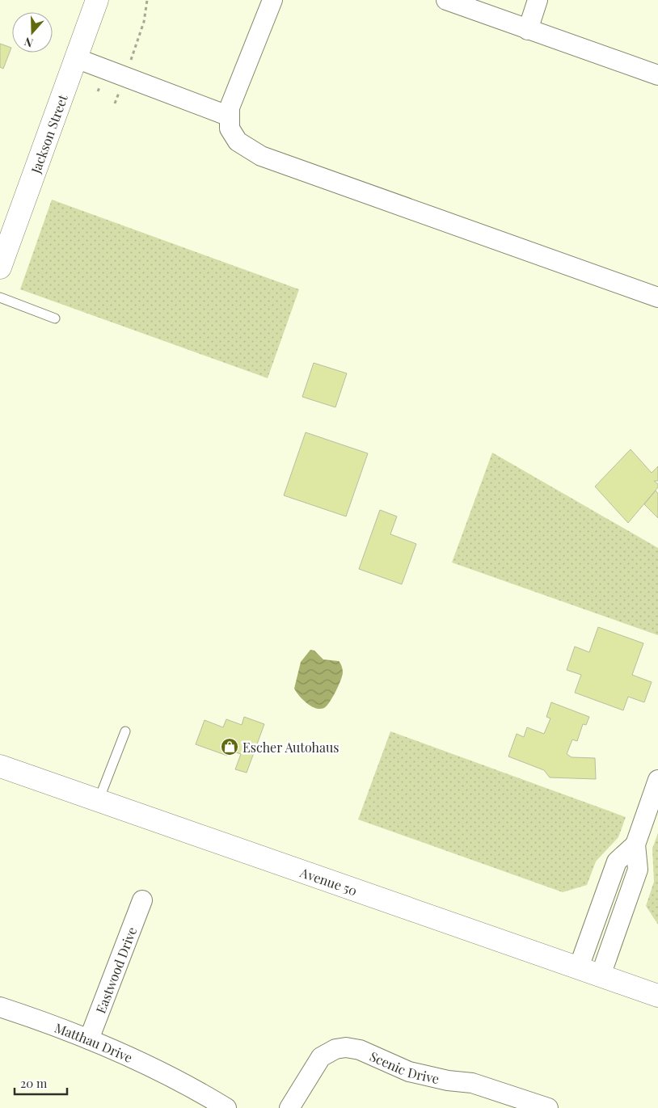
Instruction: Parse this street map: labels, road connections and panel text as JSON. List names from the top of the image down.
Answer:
{
  "streets": {
    "main road": ["Jackson Street", "Avenue 50"],
    "street": ["Eastwood Drive", "Matthau Drive", "Scenic Drive"]
  },
  "crossings": [
    ["Eastwood Drive", "Matthau Drive"]
  ],
  "places": {
    "shop": ["Escher Autohaus"]
  },
  "scale_bar": "20 m",
  "north": "bottom"
}
